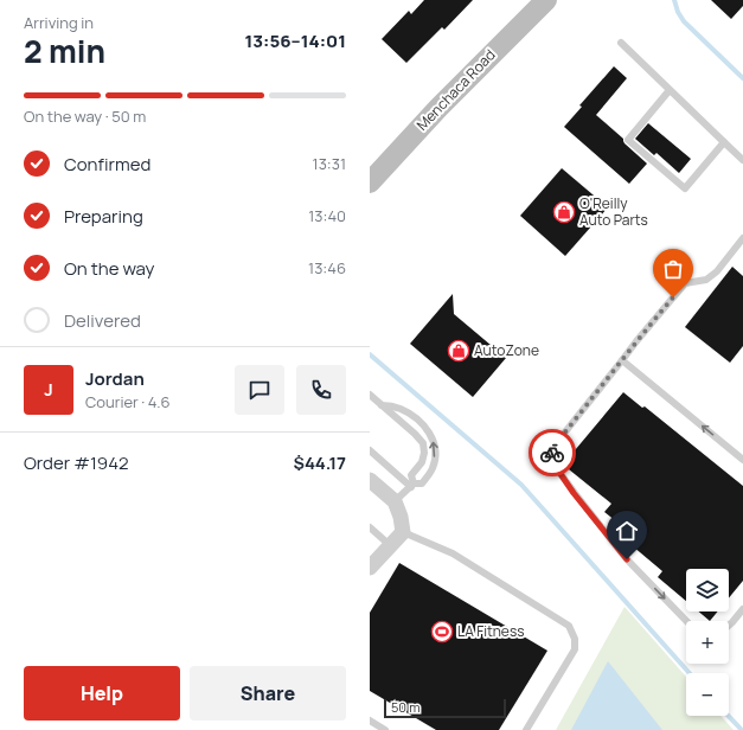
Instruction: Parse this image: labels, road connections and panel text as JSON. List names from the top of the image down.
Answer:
{
  "streets": {
    "main road": ["Menchaca Road"]
  },
  "places": {
    "shop": ["O'Reilly Auto Parts", "AutoZone"],
    "sports": ["LA Fitness"]
  },
  "scale_bar": "50 m",
  "page": {
    "heading": ["2 min", "Arriving in", "13:56–14:01"],
    "panel": [
      "Jordan",
      "Courier · 4.6",
      "Order #1942",
      "$44.17"
    ],
    "bar": "On the way · 50 m",
    "list": [
      ["Confirmed", "13:31"],
      ["Preparing", "13:40"],
      ["On the way", "13:46"],
      "Delivered"
    ],
    "round": "J",
    "map_buttons": ["+", "−"],
    "buttons": ["Help", "Share"],
    "scale": "50 m"
  }
}
